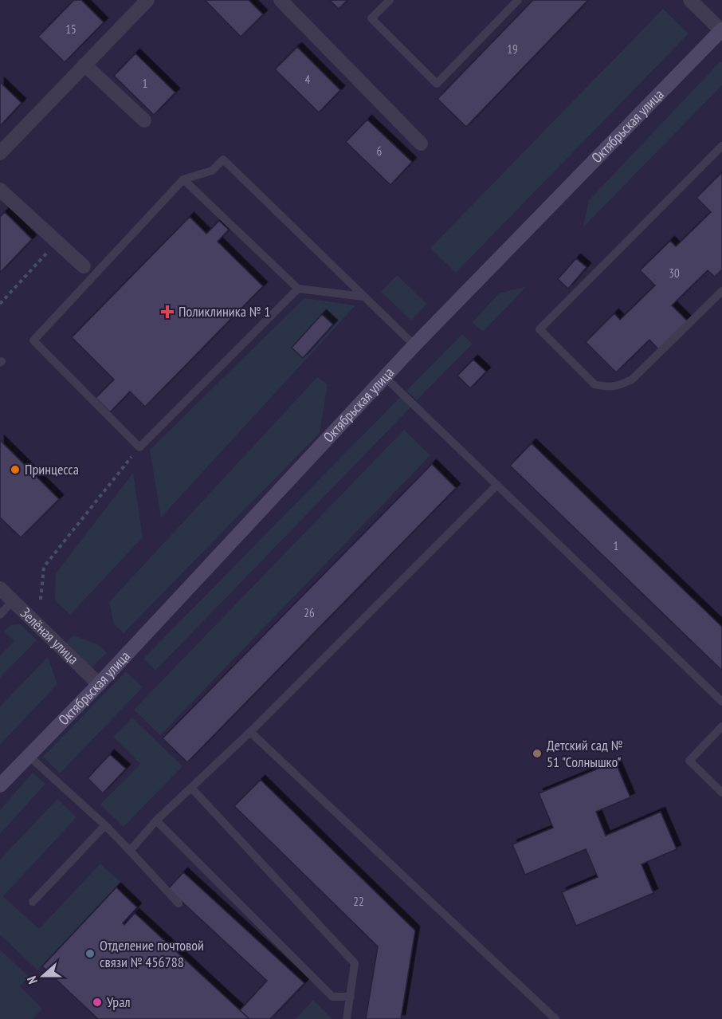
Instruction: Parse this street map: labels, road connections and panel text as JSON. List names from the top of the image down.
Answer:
{
  "streets": {
    "street": ["Октябрьская улица", "Зелёная улица"]
  },
  "crossings": [
    ["Октябрьская улица", "Зелёная улица"]
  ],
  "places": {
    "health": ["Поликлиника № 1"],
    "other": [
      "Принцесса",
      "Детский сад № 51 \"Солнышко\"",
      "Отделение почтовой связи № 456788",
      "Урал"
    ]
  },
  "house_numbers": [
    "15",
    "19",
    "4",
    "1",
    "6",
    "30",
    "1",
    "26",
    "22"
  ],
  "north": "left"
}
